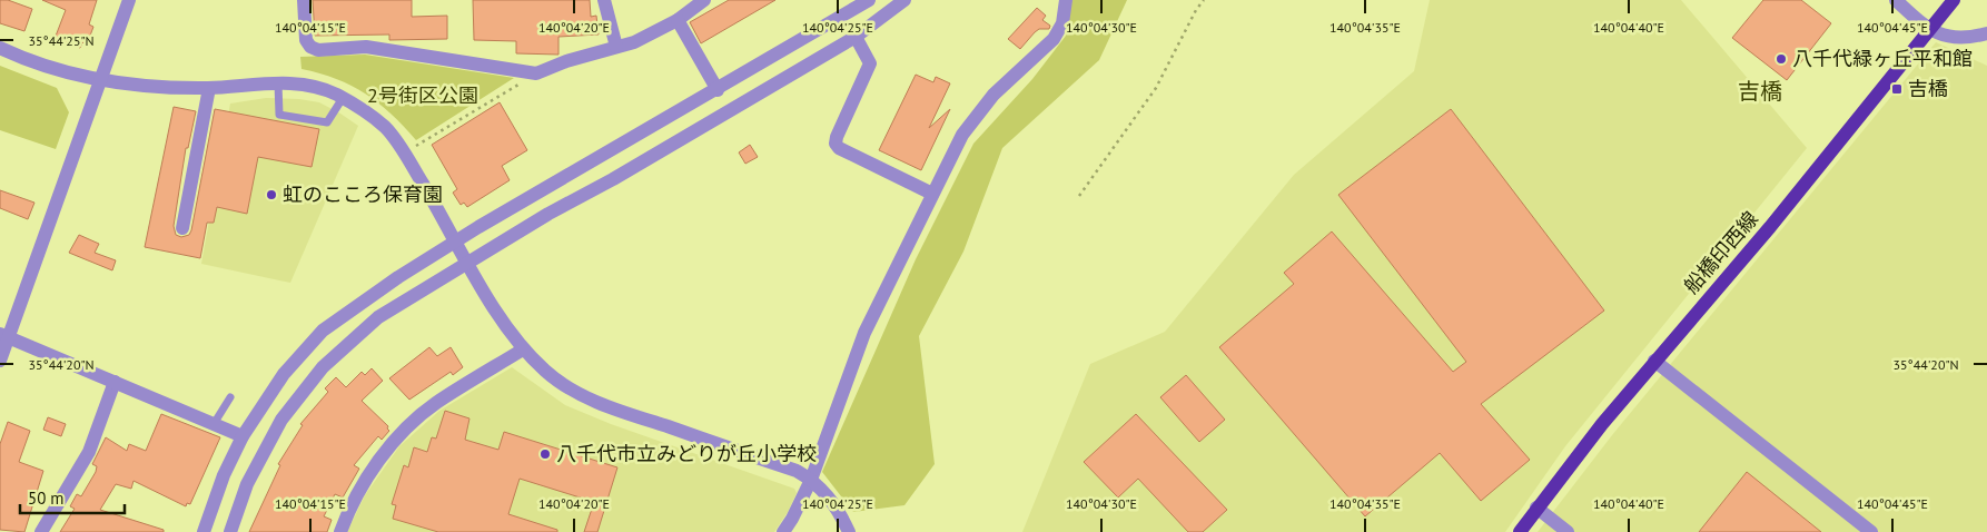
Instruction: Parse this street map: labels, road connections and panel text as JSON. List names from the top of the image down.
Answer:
{
  "streets": {
    "main road": ["船橋印西線"]
  },
  "districts": ["吉橋"],
  "parks": ["2号街区公園"],
  "places": {
    "other": ["八千代緑ヶ丘平和館", "虹のこころ保育園", "八千代市立みどりが丘小学校"],
    "transit": ["吉橋"]
  },
  "scale_bar": "50 m",
  "coordinates": [
    "140°04'15\"E",
    "140°04'20\"E",
    "140°04'25\"E",
    "140°04'30\"E",
    "140°04'35\"E",
    "140°04'40\"E",
    "140°04'45\"E",
    "35°44'25\"N",
    "35°44'20\"N"
  ]
}
